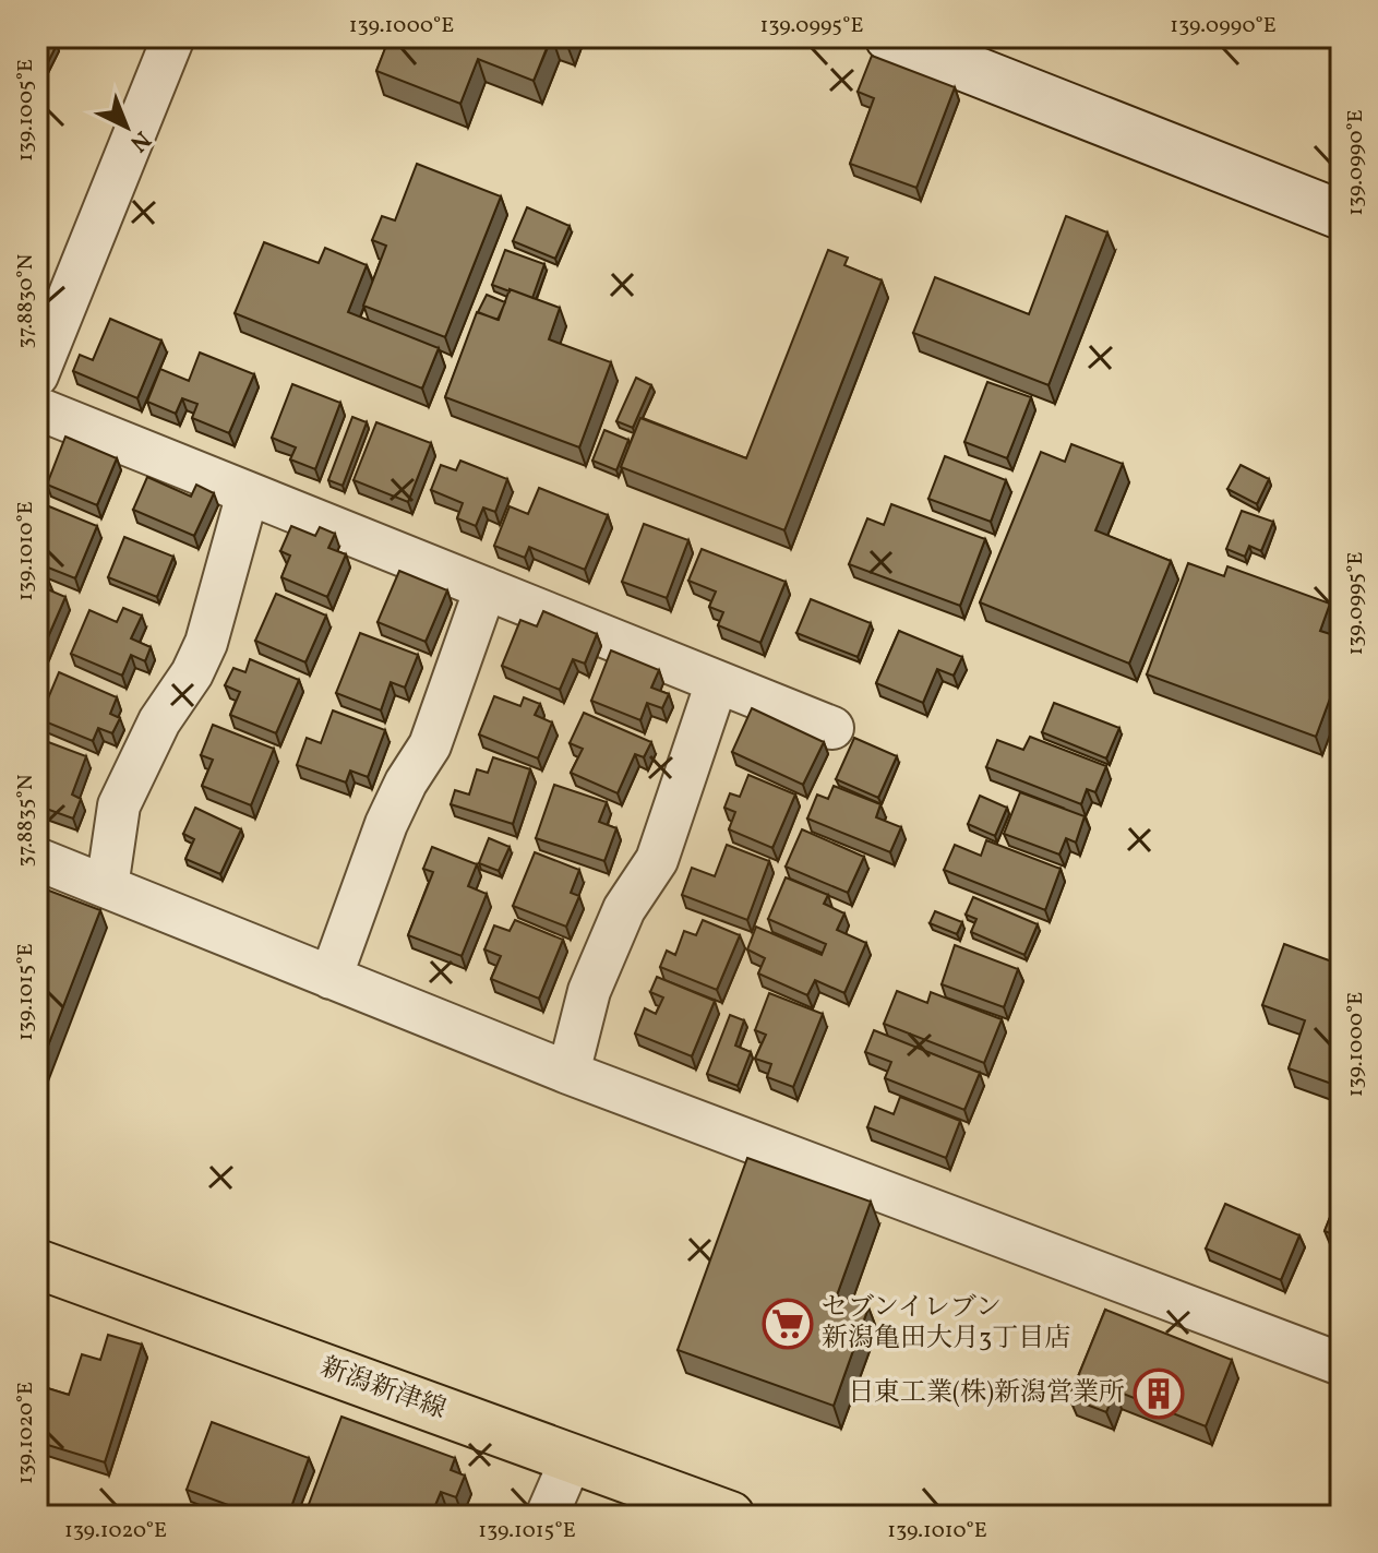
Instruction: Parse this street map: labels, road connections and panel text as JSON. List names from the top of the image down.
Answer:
{
  "streets": {
    "main road": ["新潟新津線"]
  },
  "places": {
    "supermarket": ["セブンイレブン 新潟亀田大月3丁目店"],
    "building": ["日東工業(株)新潟営業所"]
  },
  "north": "bottom right",
  "coordinates": [
    "139.1000°E",
    "139.0995°E",
    "139.0990°E",
    "139.1005°E",
    "37.8830°N",
    "139.1010°E",
    "37.8835°N",
    "139.1015°E",
    "139.1020°E"
  ]
}
